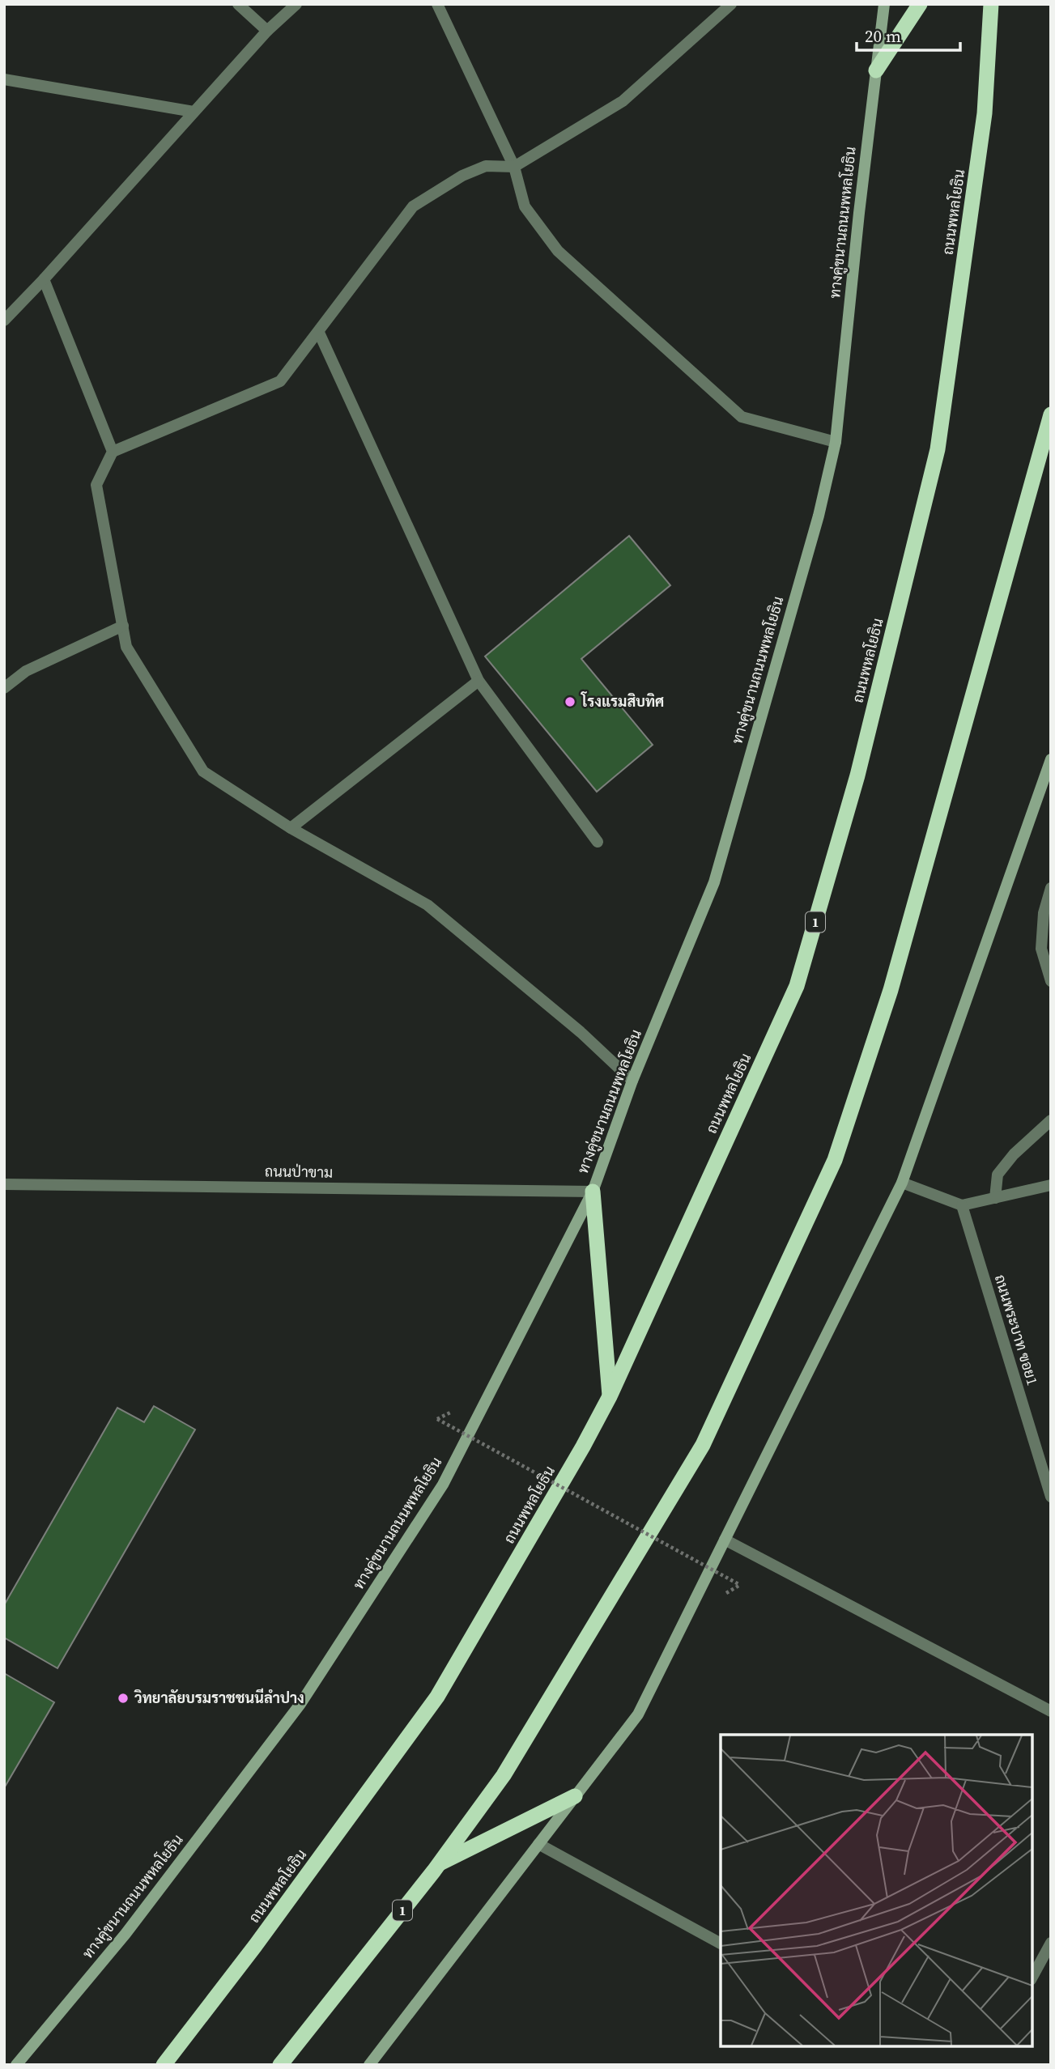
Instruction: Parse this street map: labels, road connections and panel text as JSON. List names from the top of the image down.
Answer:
{
  "streets": {
    "highway": ["ถนนพหลโยธิน", "1"],
    "main road": ["ทางคู่ขนานถนนพหลโยธิน"],
    "street": ["ถนนป่าขาม", "ถนนพระบาท ฃอย1"]
  },
  "crossings": [
    ["ทางคู่ขนานถนนพหลโยธิน", "ถนนป่าขาม"]
  ],
  "places": ["โรงแรมสิบทิศ", "วิทยาลัยบรมราชชนนีลำปาง"],
  "scale_bar": "20 m"
}
